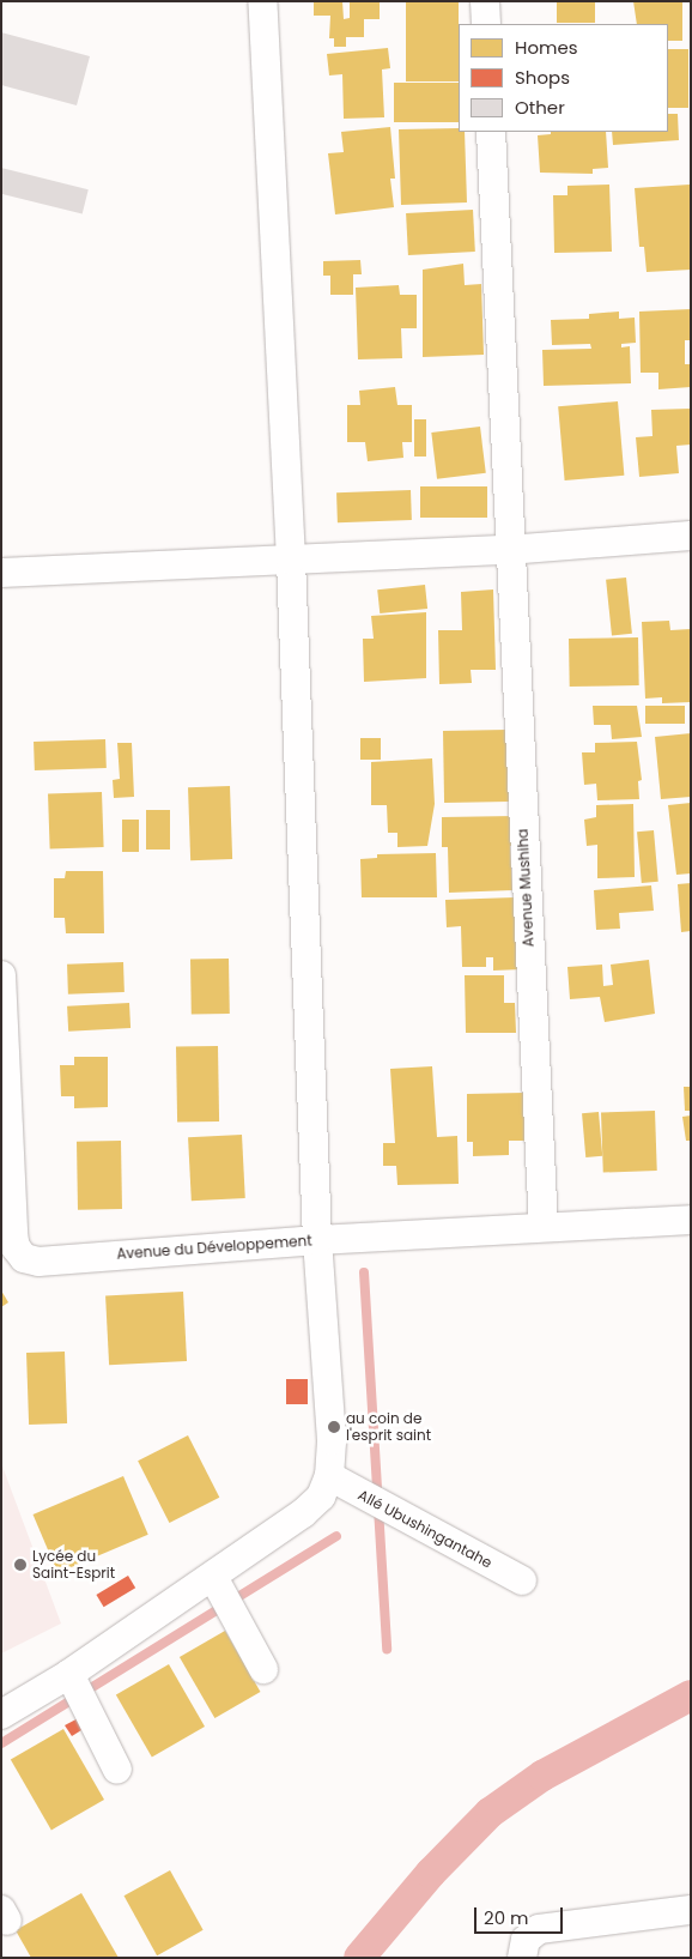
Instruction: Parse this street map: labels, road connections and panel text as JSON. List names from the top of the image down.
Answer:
{
  "streets": {
    "street": ["Avenue Mushiha", "Avenue du Développement", "Allé Ubushingantahe"]
  },
  "crossings": [
    ["Avenue Mushiha", "Avenue du Développement"]
  ],
  "places": ["au coin de l'esprit saint", "Lycée du Saint-Esprit"],
  "legend": ["Homes", "Shops", "Other"],
  "scale_bar": "20 m"
}
